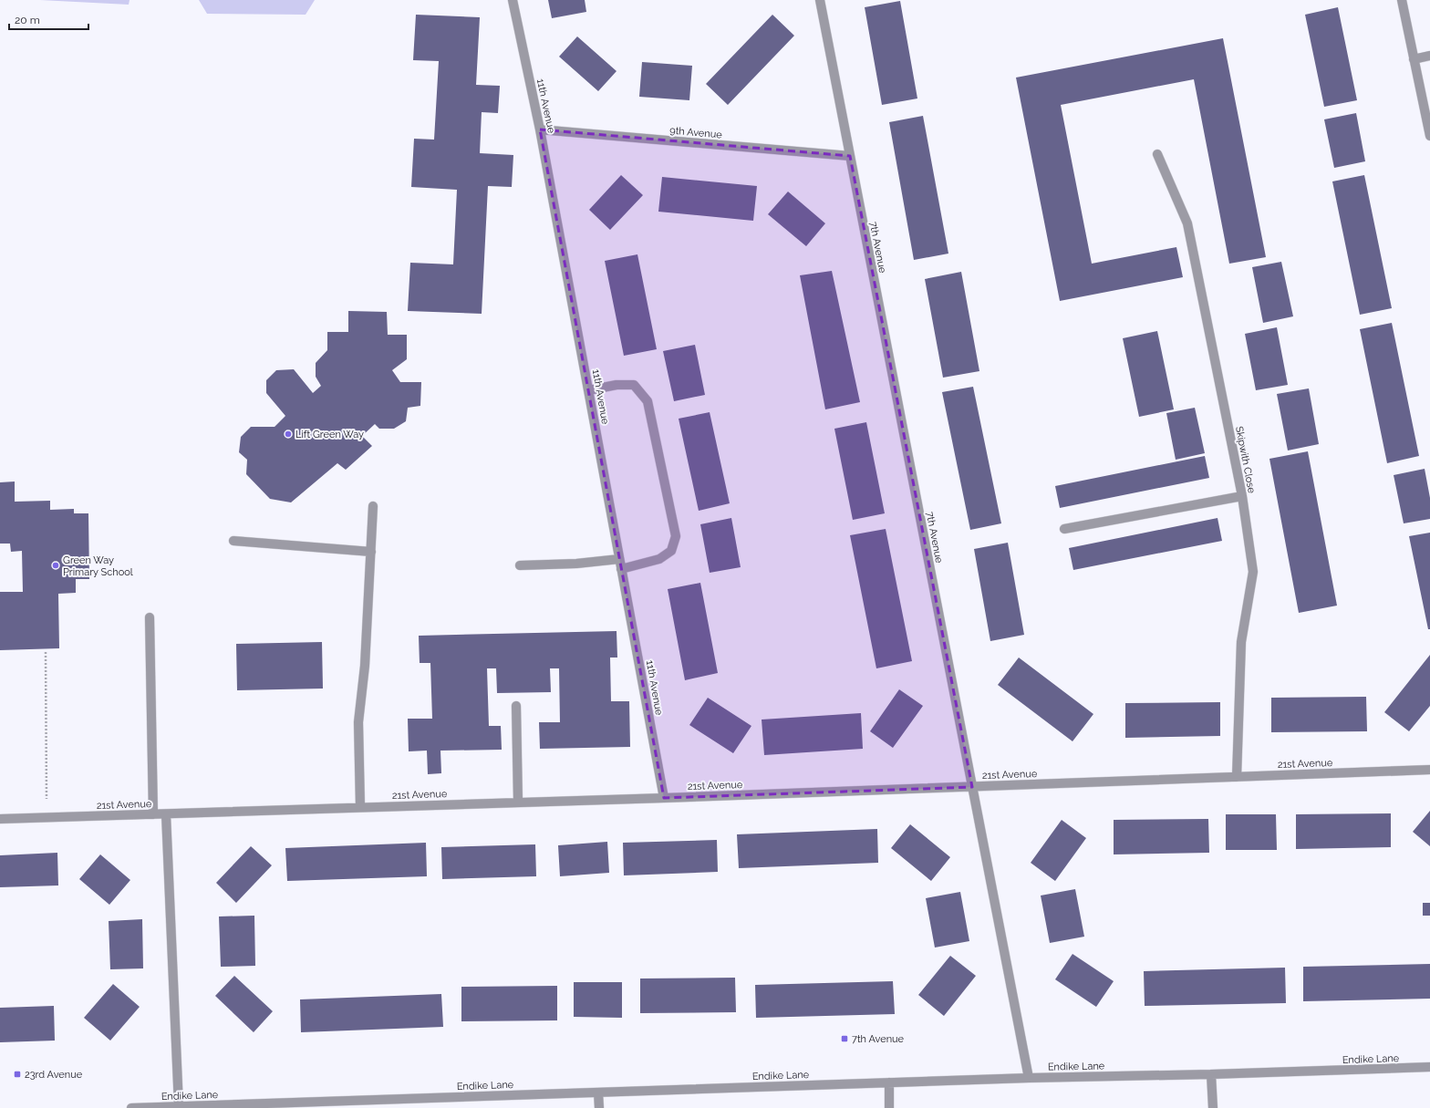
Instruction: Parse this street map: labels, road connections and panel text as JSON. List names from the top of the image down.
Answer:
{
  "streets": {
    "street": [
      "11th Avenue",
      "9th Avenue",
      "7th Avenue",
      "Skipwith Close",
      "21st Avenue",
      "Endike Lane"
    ]
  },
  "crossings": [
    ["11th Avenue", "9th Avenue"],
    ["11th Avenue", "21st Avenue"],
    ["9th Avenue", "7th Avenue"],
    ["7th Avenue", "21st Avenue"],
    ["7th Avenue", "Endike Lane"],
    ["Skipwith Close", "21st Avenue"]
  ],
  "places": {
    "other": ["Lift Green Way", "Green Way Primary School"],
    "transit": ["7th Avenue", "23rd Avenue"]
  },
  "scale_bar": "20 m"
}
